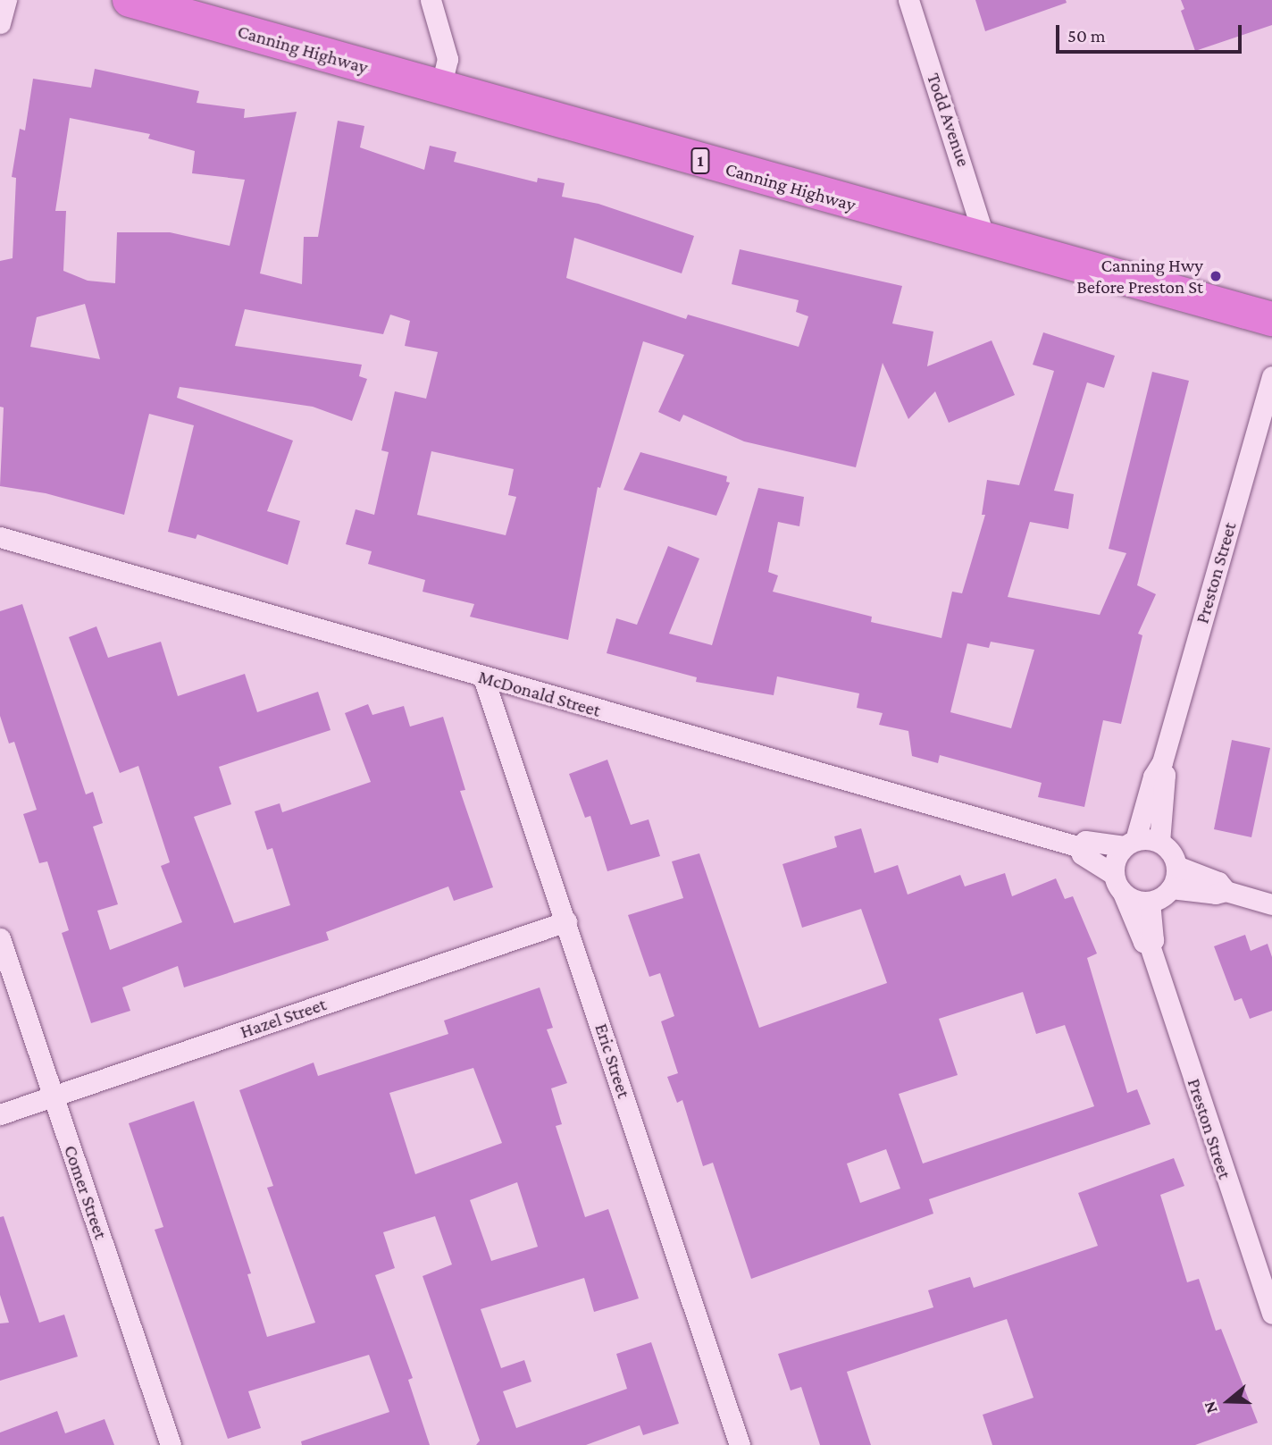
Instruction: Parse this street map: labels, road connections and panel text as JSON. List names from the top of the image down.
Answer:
{
  "streets": {
    "highway": ["Canning Highway", "1"],
    "street": [
      "Todd Avenue",
      "Preston Street",
      "McDonald Street",
      "Hazel Street",
      "Eric Street",
      "Comer Street"
    ]
  },
  "crossings": [
    ["Canning Highway", "Todd Avenue"],
    ["Preston Street", "McDonald Street"],
    ["McDonald Street", "Eric Street"],
    ["Hazel Street", "Eric Street"],
    ["Hazel Street", "Comer Street"]
  ],
  "places": ["Canning Hwy Before Preston St"],
  "scale_bar": "50 m",
  "north": "left"
}
